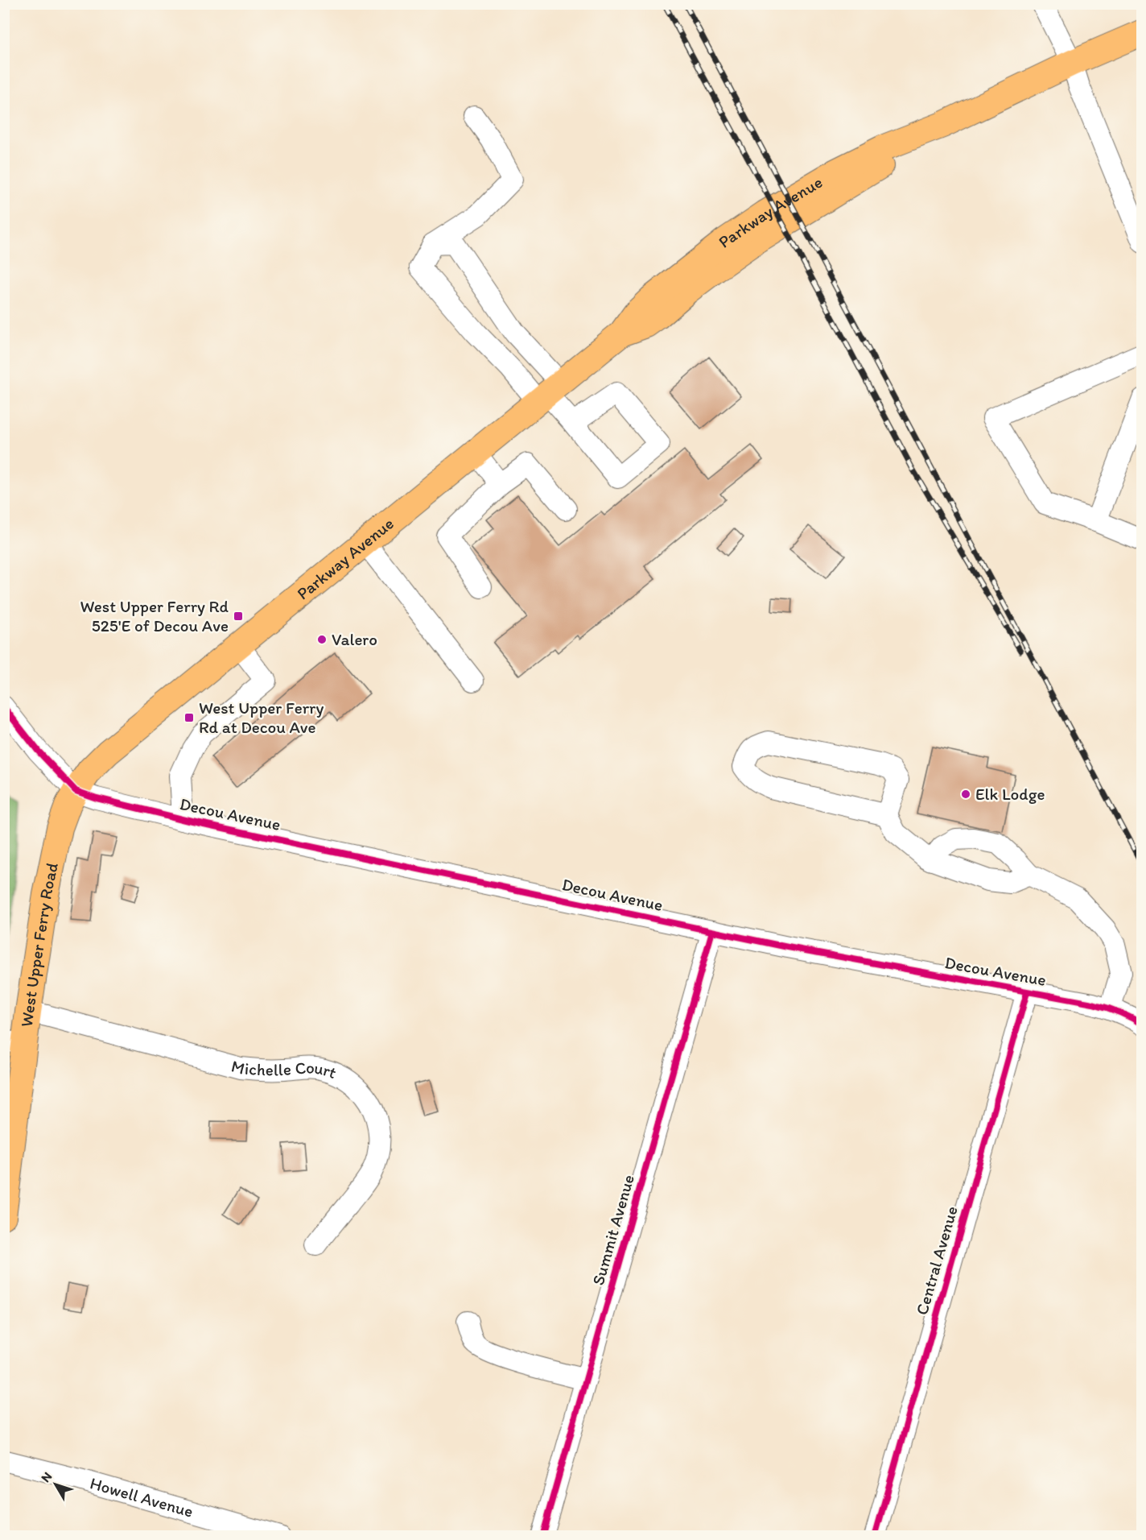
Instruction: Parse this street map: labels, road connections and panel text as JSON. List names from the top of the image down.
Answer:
{
  "streets": {
    "main road": ["Parkway Avenue", "West Upper Ferry Road"],
    "street": [
      "Decou Avenue",
      "Michelle Court",
      "Summit Avenue",
      "Central Avenue",
      "Howell Avenue"
    ]
  },
  "crossings": [
    ["Parkway Avenue", "Decou Avenue"],
    ["Parkway Avenue", "West Upper Ferry Road"],
    ["Decou Avenue", "West Upper Ferry Road"],
    ["Decou Avenue", "Summit Avenue"],
    ["Decou Avenue", "Central Avenue"],
    ["West Upper Ferry Road", "Michelle Court"]
  ],
  "places": {
    "transit": ["West Upper Ferry Rd 525'E of Decou Ave", "West Upper Ferry Rd at Decou Ave"],
    "other": ["Valero", "Elk Lodge"]
  },
  "north": "top left"
}
